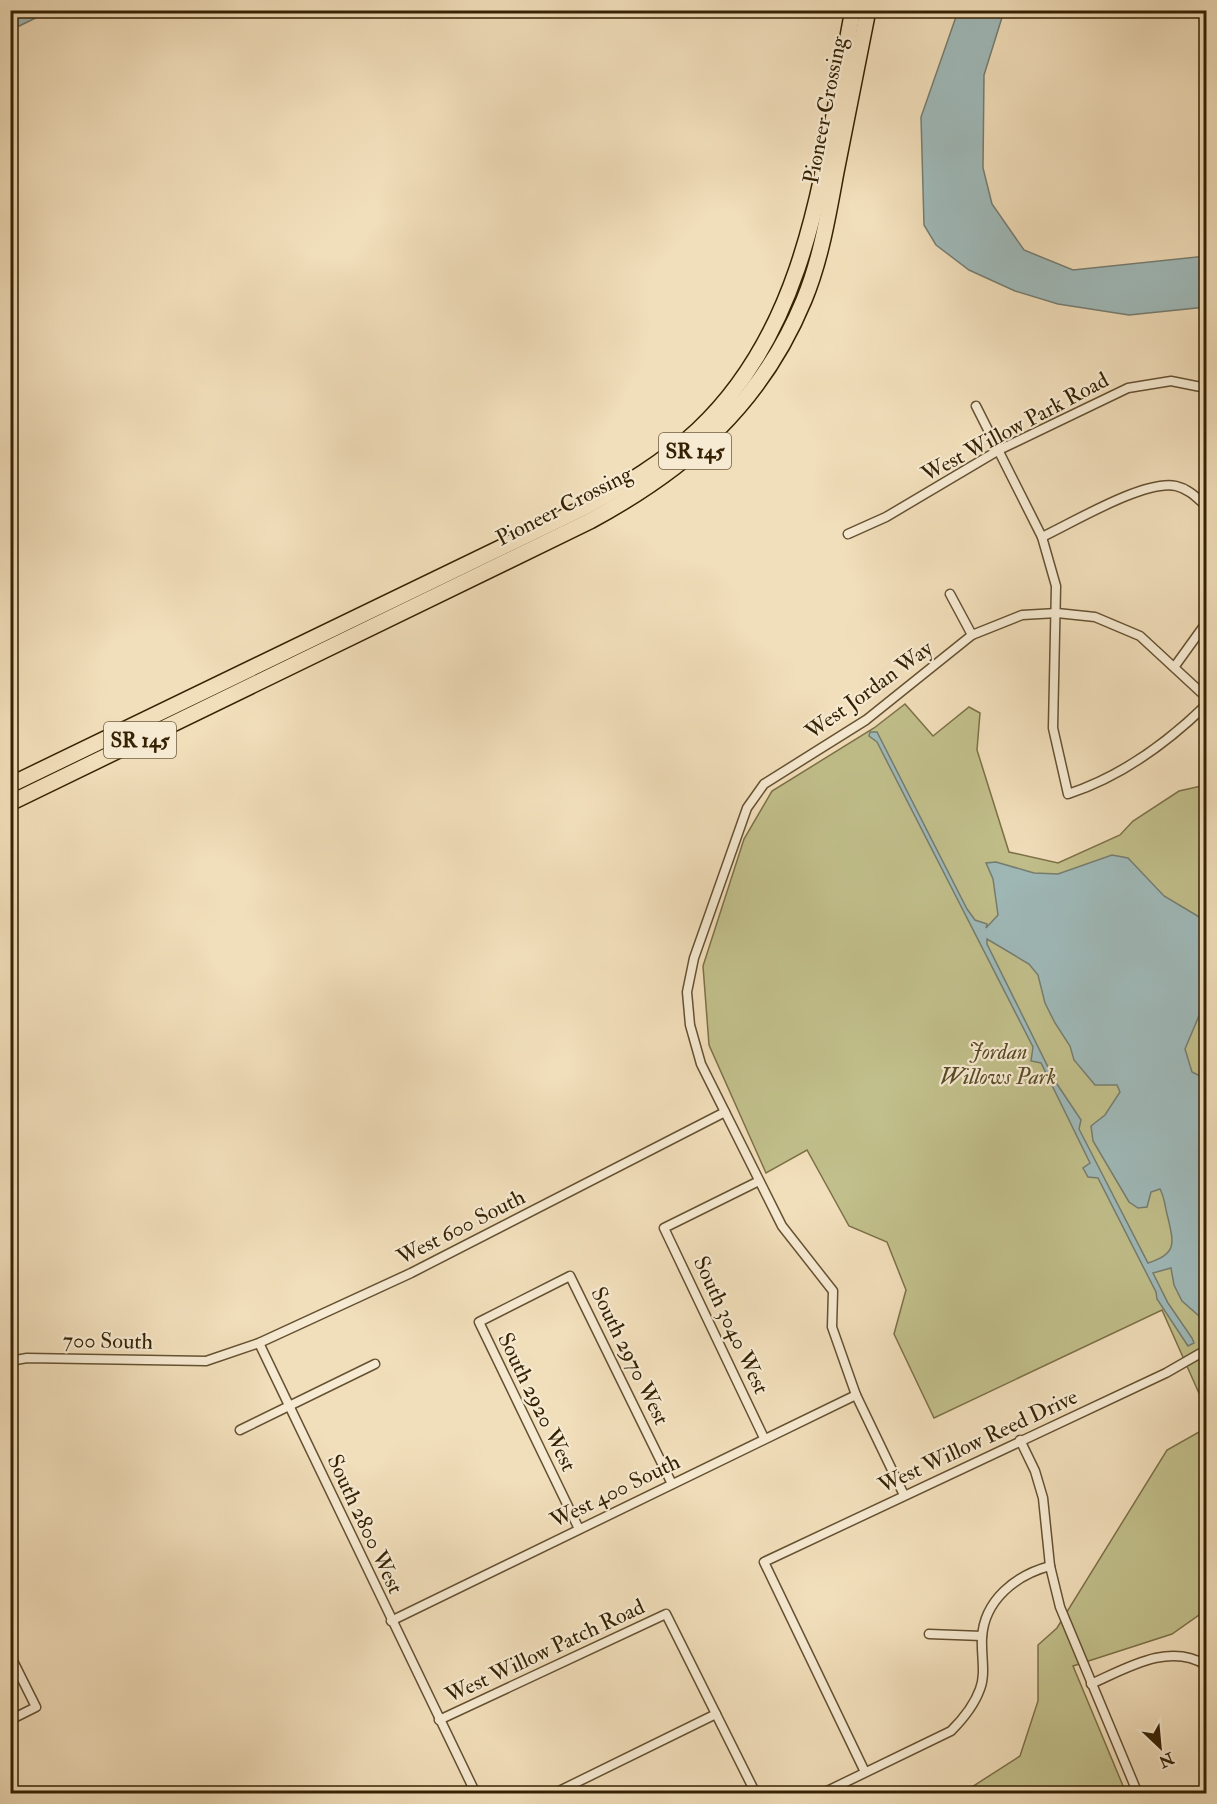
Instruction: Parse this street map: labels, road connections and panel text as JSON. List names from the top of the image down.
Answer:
{
  "streets": {
    "highway": ["Pioneer Crossing", "SR 145"],
    "street": [
      "West Willow Park Road",
      "West Jordan Way",
      "West 600 South",
      "South 3040 West",
      "700 South",
      "South 2970 West",
      "South 2920 West",
      "West Willow Reed Drive",
      "West 400 South",
      "South 2800 West",
      "West Willow Patch Road"
    ]
  },
  "crossings": [
    ["West Jordan Way", "West 600 South"],
    ["West Jordan Way", "South 3040 West"],
    ["West Jordan Way", "West Willow Reed Drive"],
    ["West Jordan Way", "West 400 South"],
    ["West 600 South", "700 South"],
    ["West 600 South", "South 2800 West"],
    ["South 3040 West", "West 400 South"],
    ["South 2970 West", "South 2920 West"],
    ["South 2970 West", "West 400 South"],
    ["South 2920 West", "West 400 South"],
    ["West 400 South", "South 2800 West"],
    ["South 2800 West", "West Willow Patch Road"]
  ],
  "parks": ["Jordan Willows Park"],
  "north": "bottom right"
}
